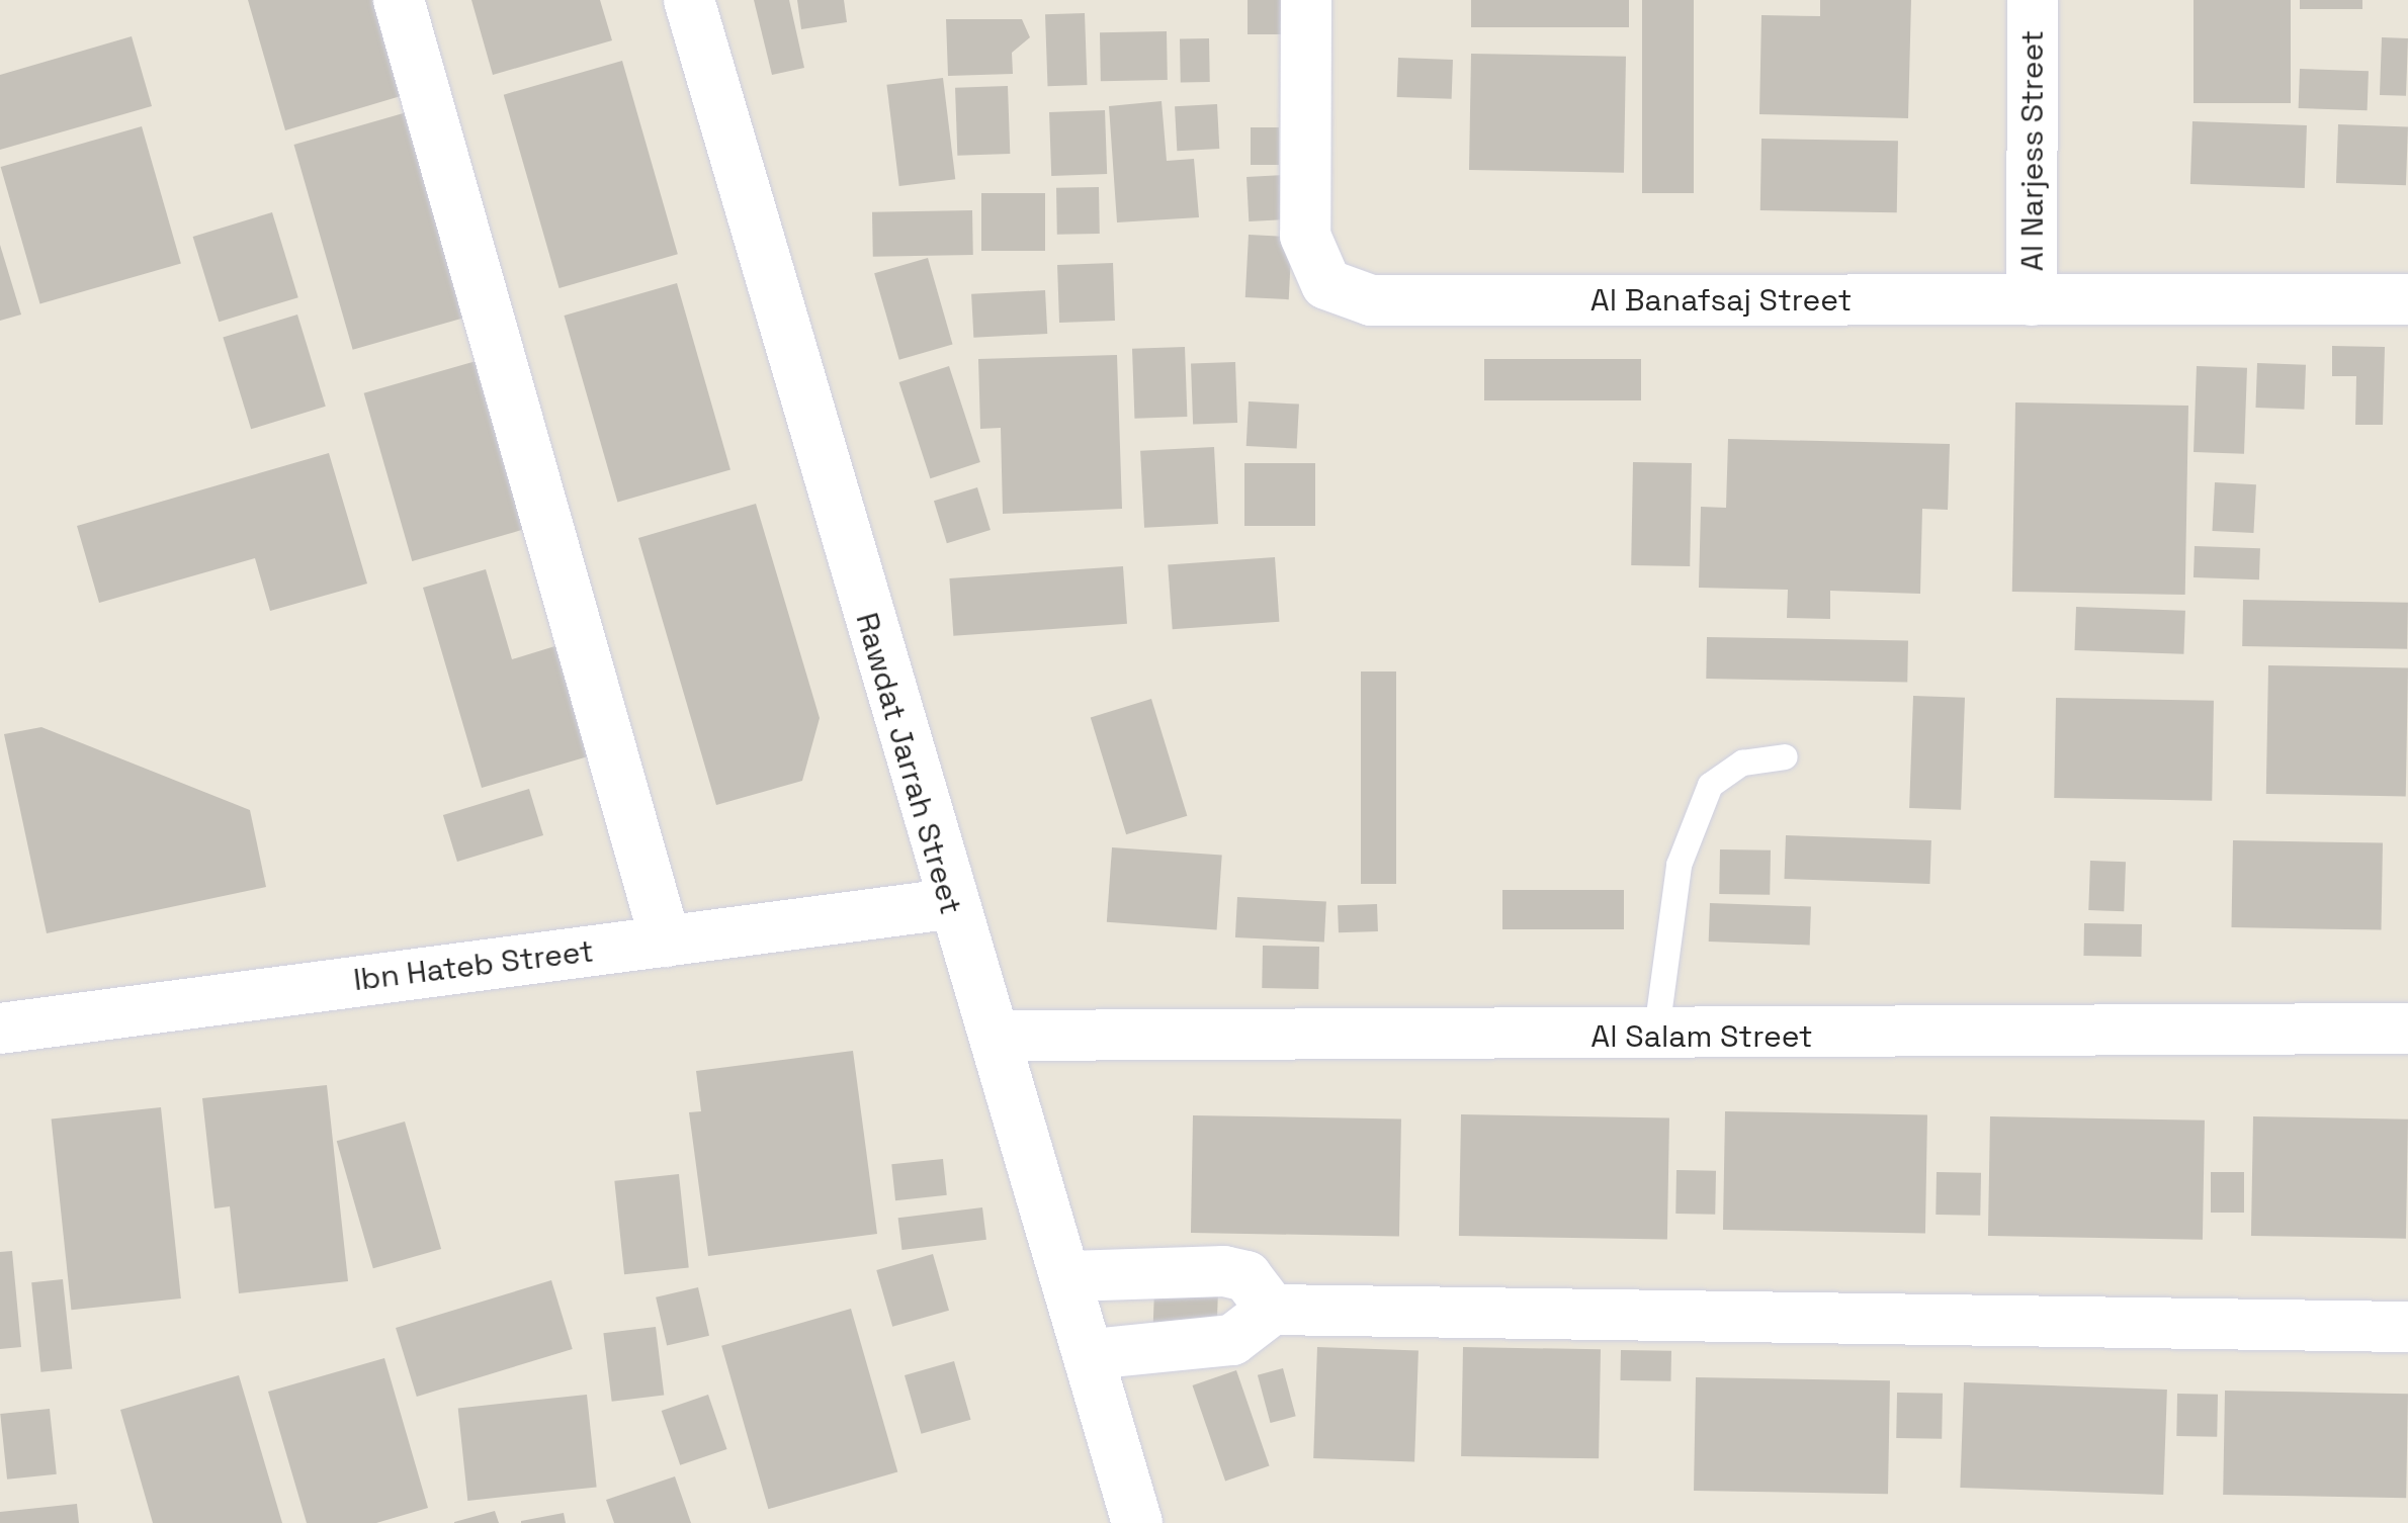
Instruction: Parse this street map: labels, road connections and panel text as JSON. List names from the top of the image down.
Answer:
{
  "streets": {
    "street": [
      "Al Narjess Street",
      "Al Banafsaj Street",
      "Rawdat Jarrah Street",
      "Ibn Hateb Street",
      "Al Salam Street"
    ]
  },
  "crossings": [
    ["Al Narjess Street", "Al Banafsaj Street"],
    ["Rawdat Jarrah Street", "Ibn Hateb Street"],
    ["Rawdat Jarrah Street", "Al Salam Street"]
  ]
}
